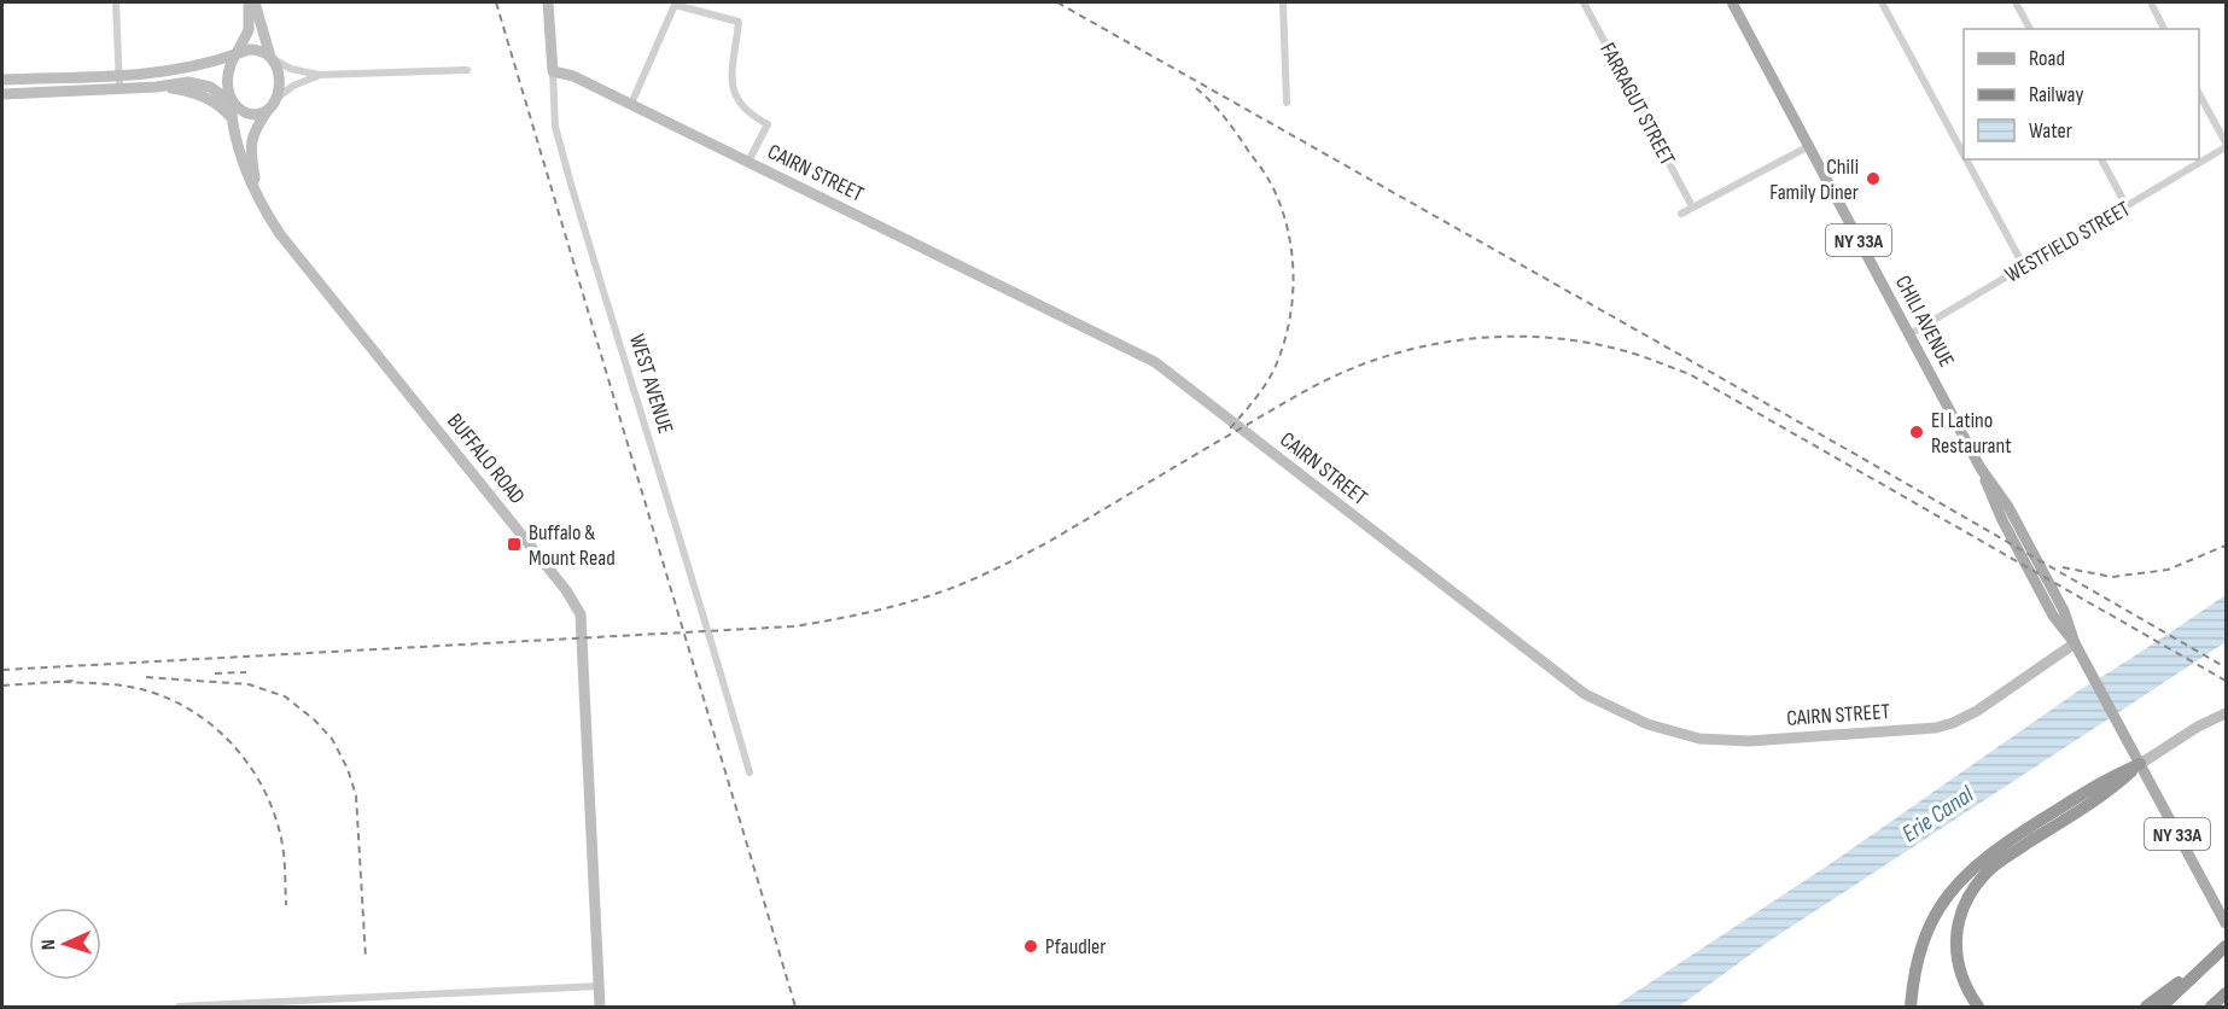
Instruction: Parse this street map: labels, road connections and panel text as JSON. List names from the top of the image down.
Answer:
{
  "streets": {
    "main road": [
      "CAIRN STREET",
      "NY 33A",
      "CHILI AVENUE",
      "WEST AVENUE",
      "BUFFALO ROAD"
    ],
    "street": ["FARRAGUT STREET", "WESTFIELD STREET"]
  },
  "crossings": [
    ["CAIRN STREET", "CHILI AVENUE"],
    ["CAIRN STREET", "WEST AVENUE"],
    ["WESTFIELD STREET", "CHILI AVENUE"]
  ],
  "water": ["Erie Canal"],
  "places": {
    "other": ["Chili Family Diner", "El Latino Restaurant", "Pfaudler"],
    "transit": ["Buffalo & Mount Read"]
  },
  "legend": ["Road", "Railway", "Water"],
  "north": "left"
}
